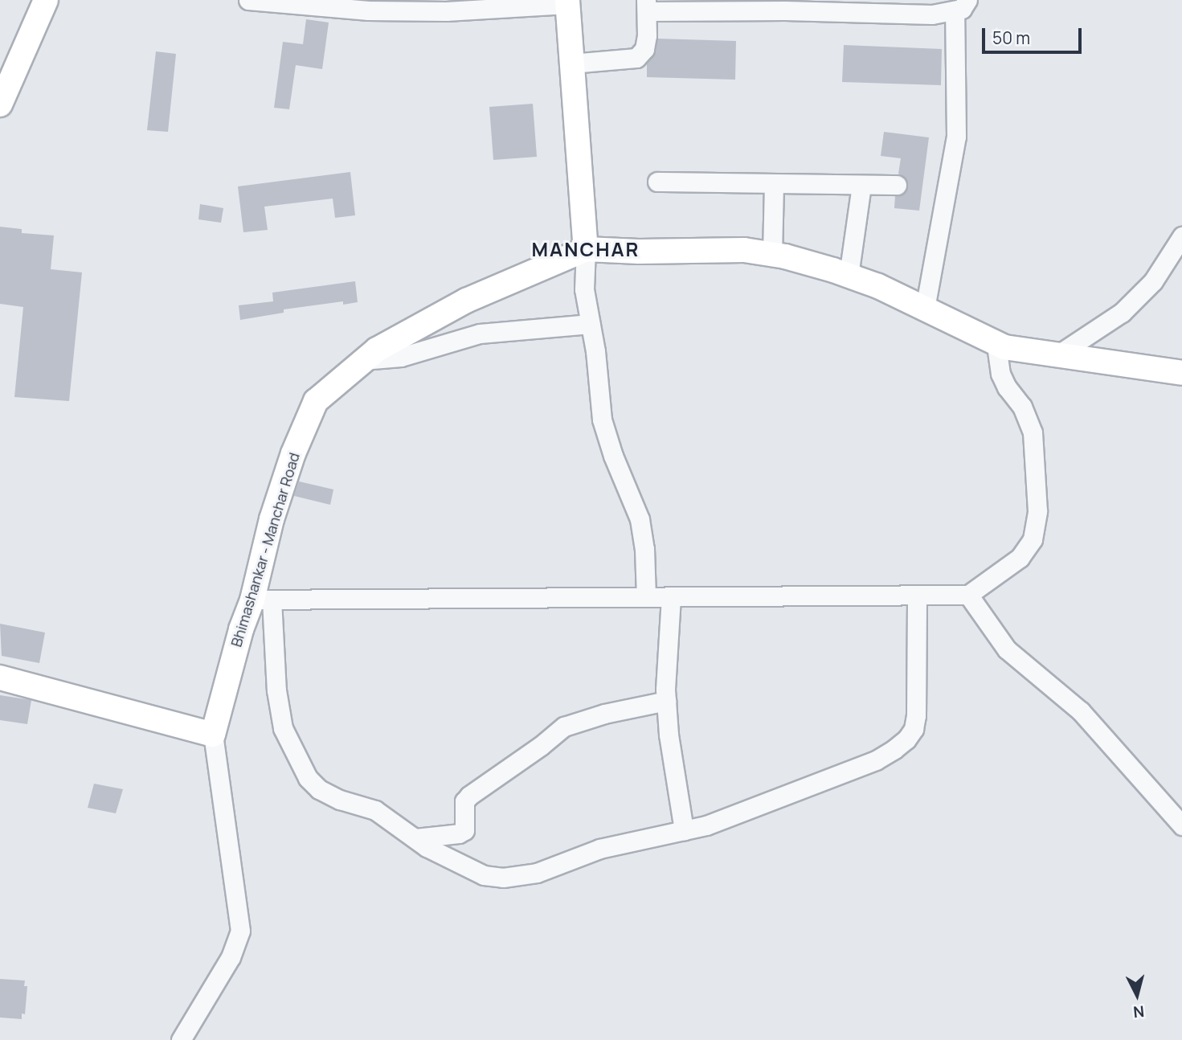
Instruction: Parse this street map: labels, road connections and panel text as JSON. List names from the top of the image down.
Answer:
{
  "streets": {
    "main road": ["Bhimashankar - Manchar Road"]
  },
  "districts": ["MANCHAR"],
  "scale_bar": "50 m",
  "north": "bottom"
}
